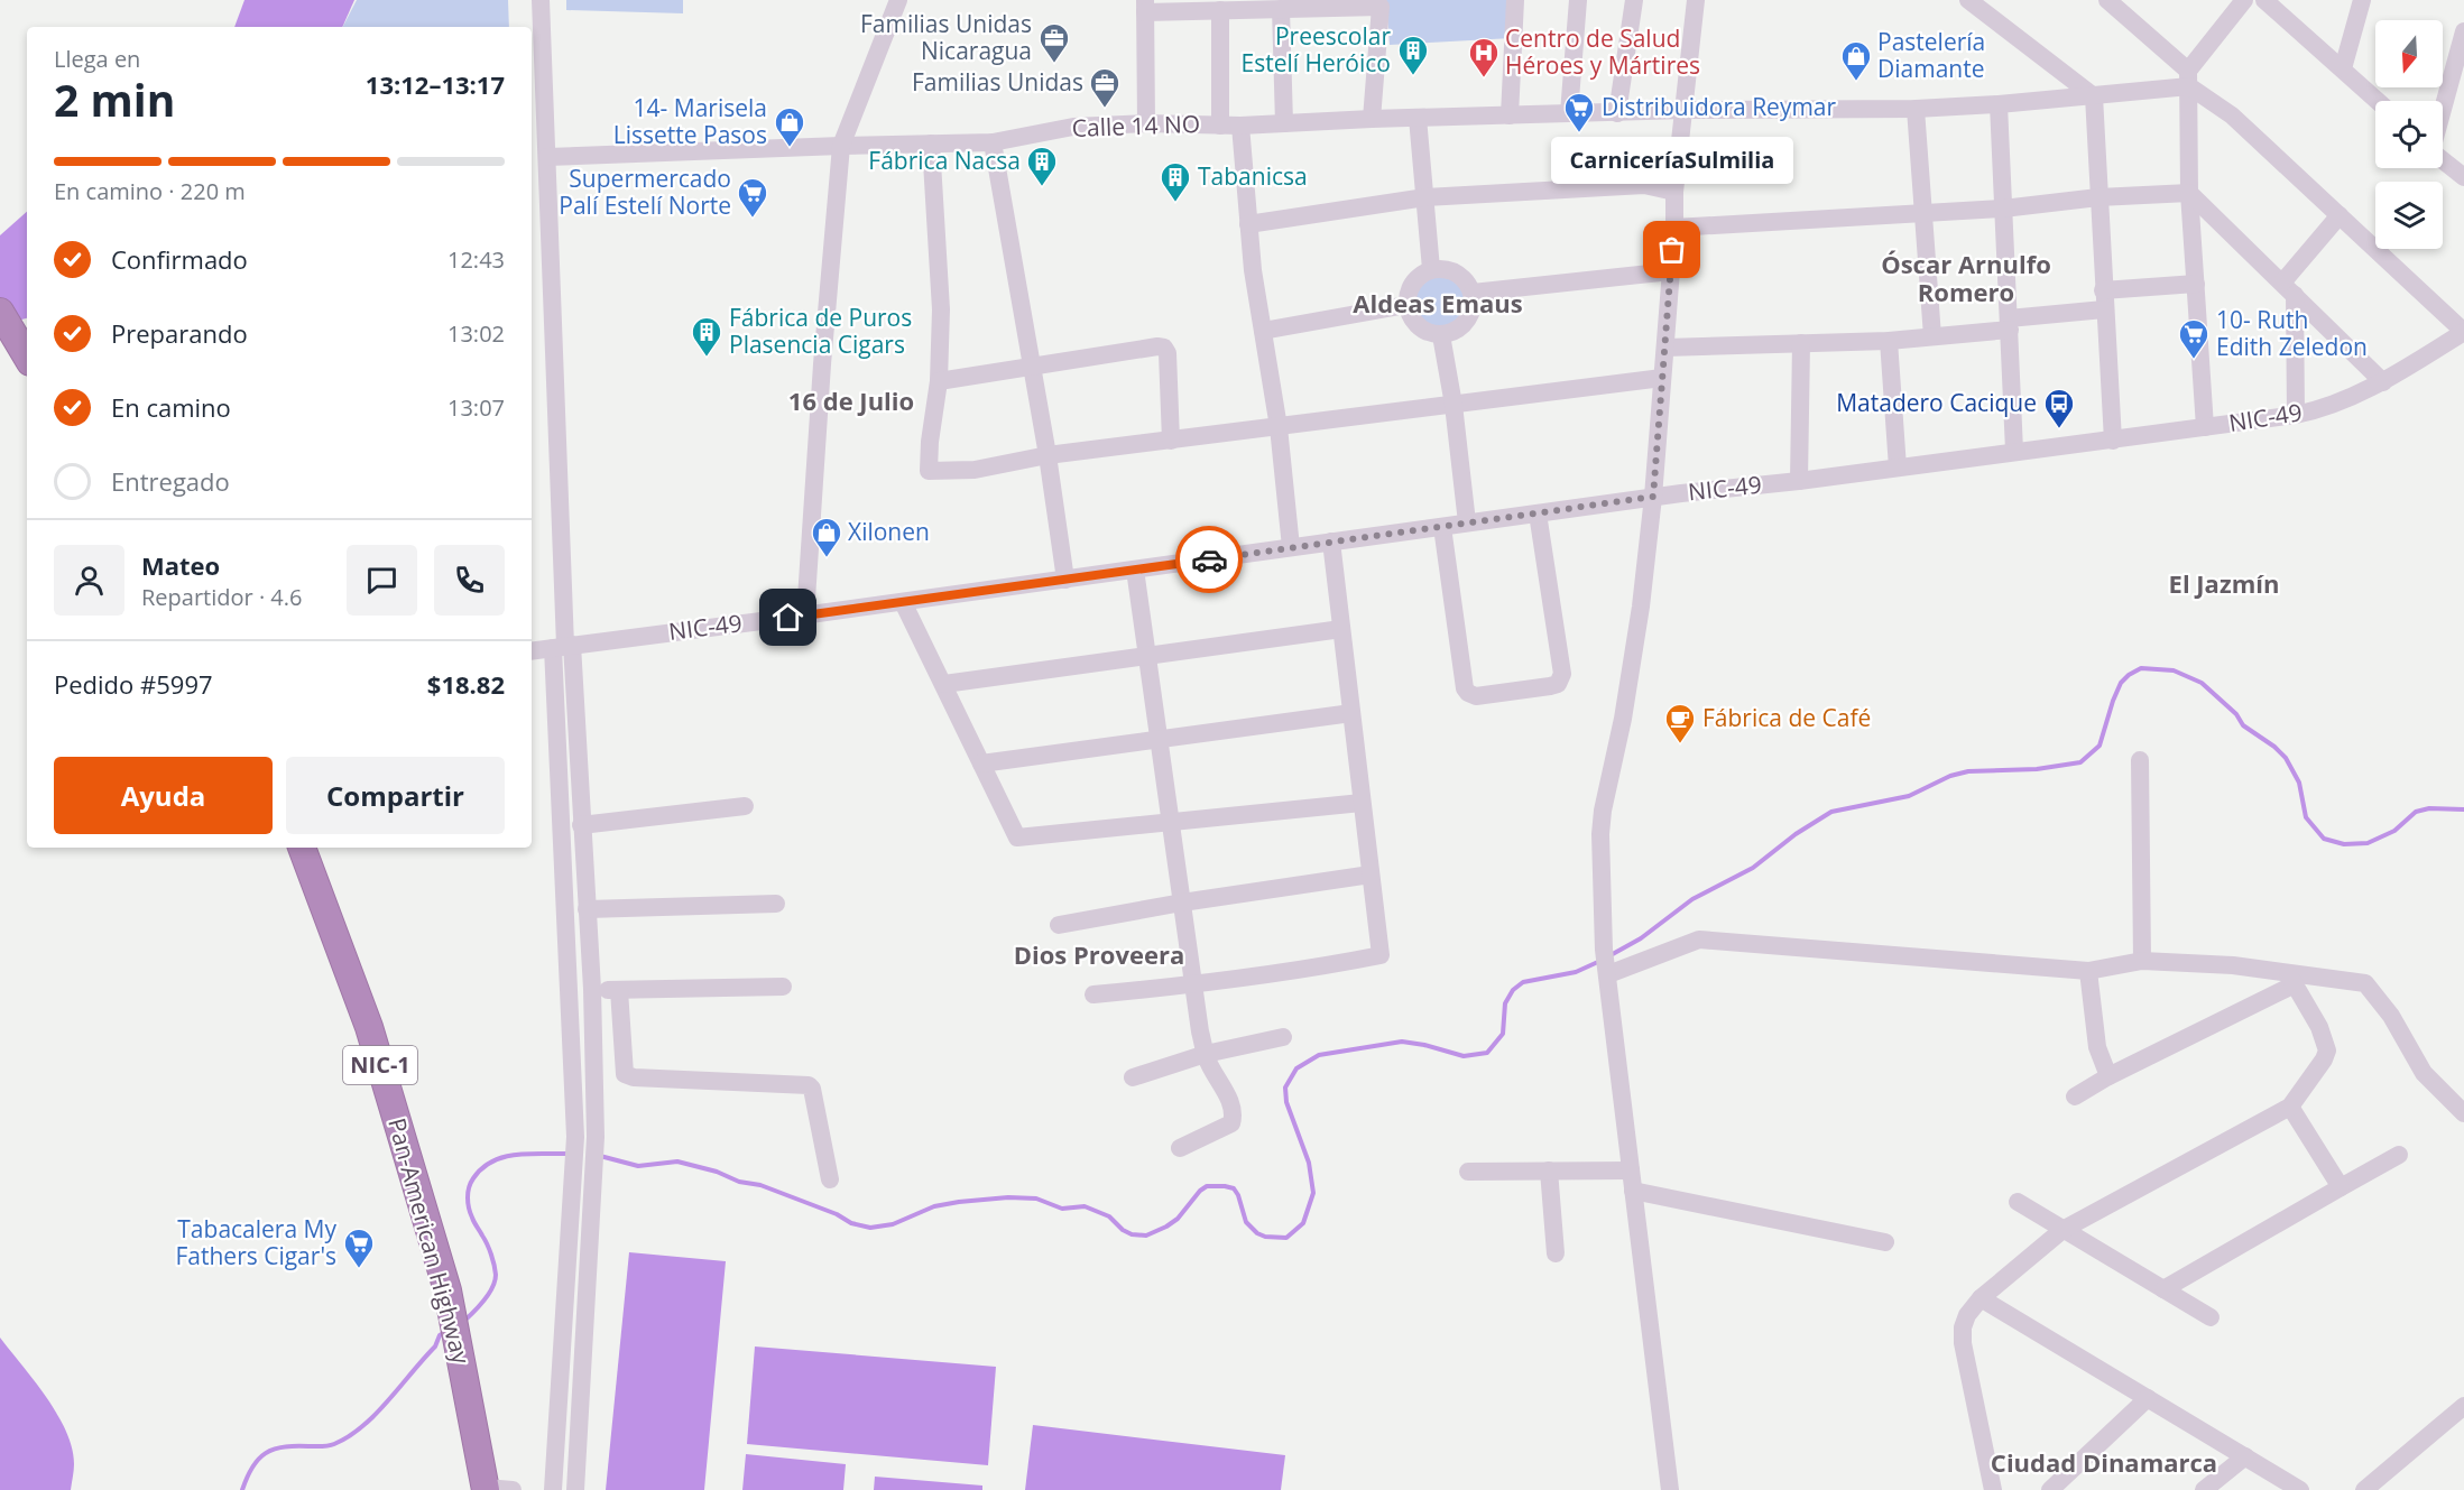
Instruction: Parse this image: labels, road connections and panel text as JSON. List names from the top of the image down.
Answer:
{
  "streets": {
    "highway": ["NIC-1", "Pan-American Highway"],
    "street": ["Calle 14 NO", "NIC-49"]
  },
  "districts": [
    "Óscar Arnulfo Romero",
    "Aldeas Emaus",
    "16 de Julio",
    "El Jazmín",
    "Dios Proveera",
    "Ciudad Dinamarca"
  ],
  "places": {
    "office": ["Familias Unidas Nicaragua", "Familias Unidas"],
    "building": [
      "Preescolar Estelí Heróico",
      "Fábrica Nacsa",
      "Tabanicsa",
      "Fábrica de Puros Plasencia Cigars"
    ],
    "hospital": ["Centro de Salud Héroes y Mártires"],
    "shop": ["Pastelería Diamante", "14- Marisela Lissette Pasos", "Xilonen"],
    "supermarket": [
      "Distribuidora Reymar",
      "Supermercado Palí Estelí Norte",
      "10- Ruth Edith Zeledon",
      "Tabacalera My Fathers Cigar's"
    ],
    "other": ["CarniceríaSulmilia"],
    "bus stop": ["Matadero Cacique"],
    "cafe": ["Fábrica de Café"]
  },
  "north": "bottom",
  "page": {
    "heading": ["2 min", "Llega en", "13:12–13:17"],
    "panel": [
      "Mateo",
      "Repartidor · 4.6",
      "Pedido #5997",
      "$18.82"
    ],
    "bubble": "CarniceríaSulmilia",
    "bar": "En camino · 220 m",
    "list": [
      ["Confirmado", "12:43"],
      ["Preparando", "13:02"],
      ["En camino", "13:07"],
      "Entregado"
    ],
    "buttons": ["Ayuda", "Compartir"]
  }
}
